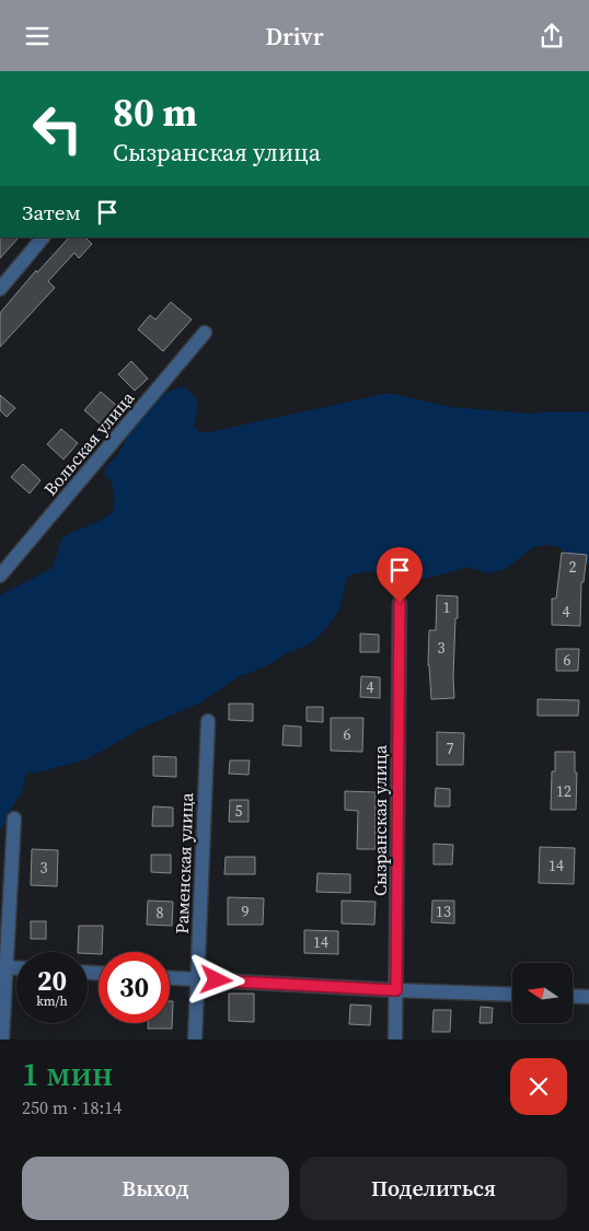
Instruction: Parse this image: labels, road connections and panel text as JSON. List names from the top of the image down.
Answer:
{
  "streets": {
    "street": ["Вольская улица", "Сызранская улица", "Раменская улица"]
  },
  "house_numbers": [
    "2",
    "1",
    "4",
    "3",
    "6",
    "4",
    "6",
    "7",
    "12",
    "5",
    "14",
    "3",
    "9",
    "13",
    "8",
    "14"
  ],
  "north": "left",
  "page": {
    "header": "Drivr",
    "turn": ["80 m", "Сызранская улица"],
    "then": "Затем",
    "speed": "20 km/h",
    "limit": "30",
    "heading": ["1 мин", "250 m · 18:14"],
    "buttons": ["Выход", "Поделиться"]
  }
}
